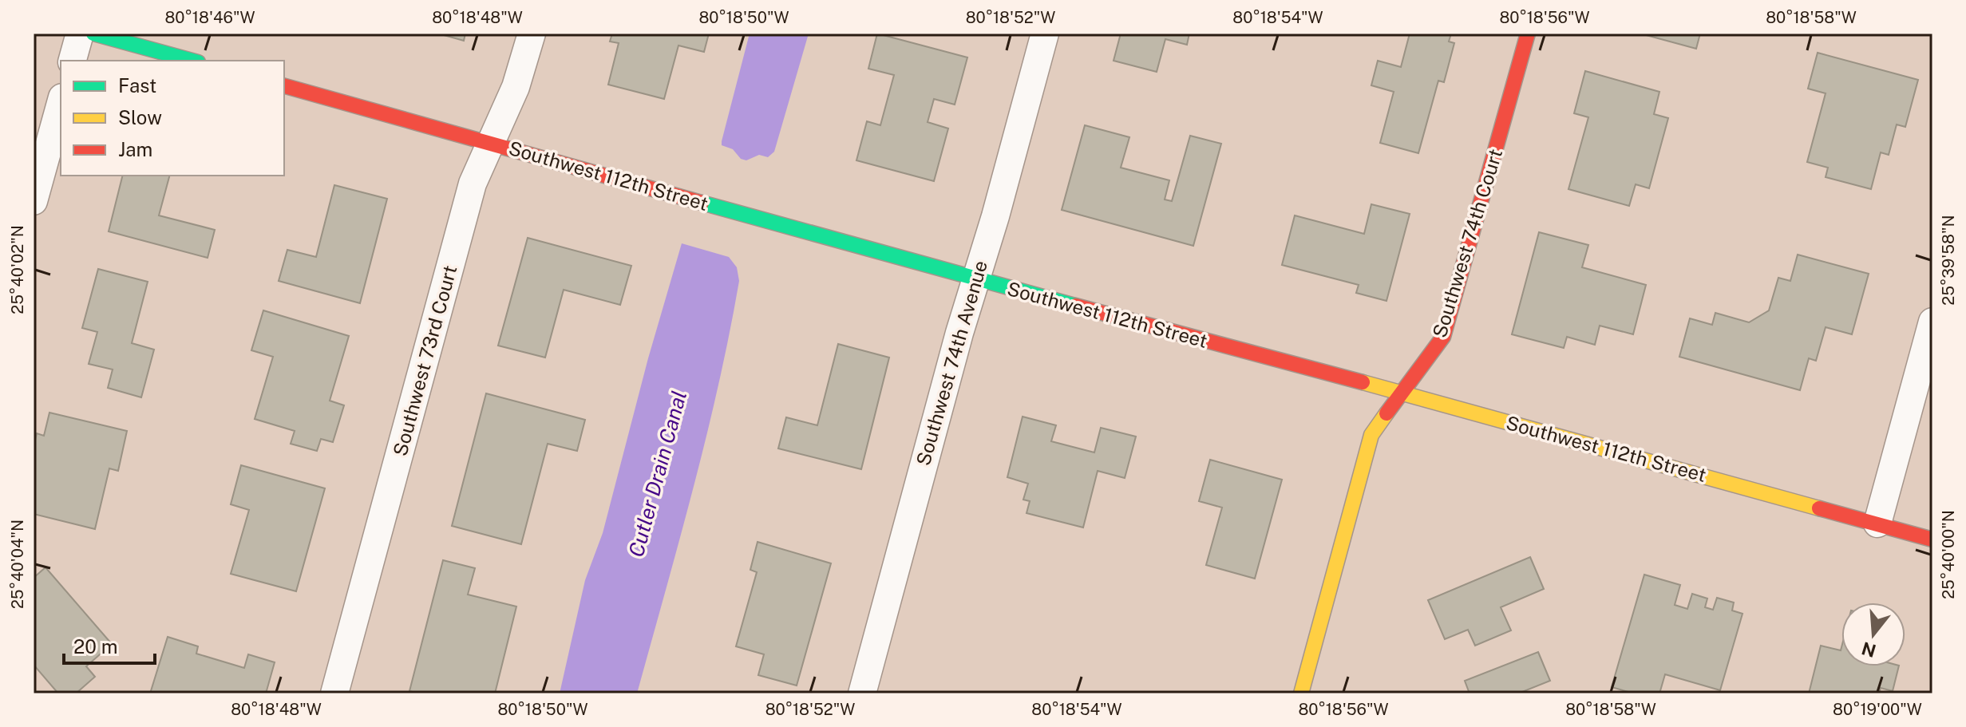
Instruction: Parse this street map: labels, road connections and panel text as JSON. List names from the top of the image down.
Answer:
{
  "streets": {
    "main road": ["Southwest 112th Street", "Southwest 74th Court"],
    "street": ["Southwest 73rd Court", "Southwest 74th Avenue"]
  },
  "crossings": [
    ["Southwest 112th Street", "Southwest 74th Court"],
    ["Southwest 112th Street", "Southwest 73rd Court"],
    ["Southwest 112th Street", "Southwest 74th Avenue"]
  ],
  "water": ["Cutler Drain Canal"],
  "legend": ["Fast", "Slow", "Jam"],
  "scale_bar": "20 m",
  "north": "bottom",
  "coordinates": [
    "80°18'46\"W",
    "80°18'48\"W",
    "80°18'50\"W",
    "80°18'52\"W",
    "80°18'54\"W",
    "80°18'56\"W",
    "80°18'58\"W",
    "25°39'58\"N",
    "25°40'02\"N",
    "25°40'00\"N",
    "25°40'04\"N",
    "80°19'00\"W"
  ]
}
